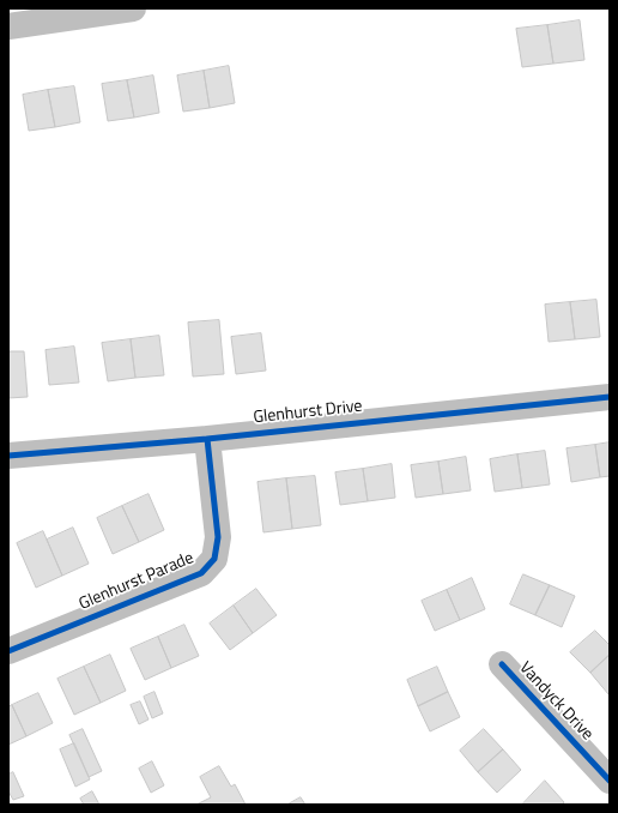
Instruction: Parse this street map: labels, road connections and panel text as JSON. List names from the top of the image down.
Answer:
{
  "streets": {
    "street": ["Glenhurst Drive", "Glenhurst Parade", "Vandyck Drive"]
  },
  "crossings": [
    ["Glenhurst Drive", "Glenhurst Parade"]
  ]
}
